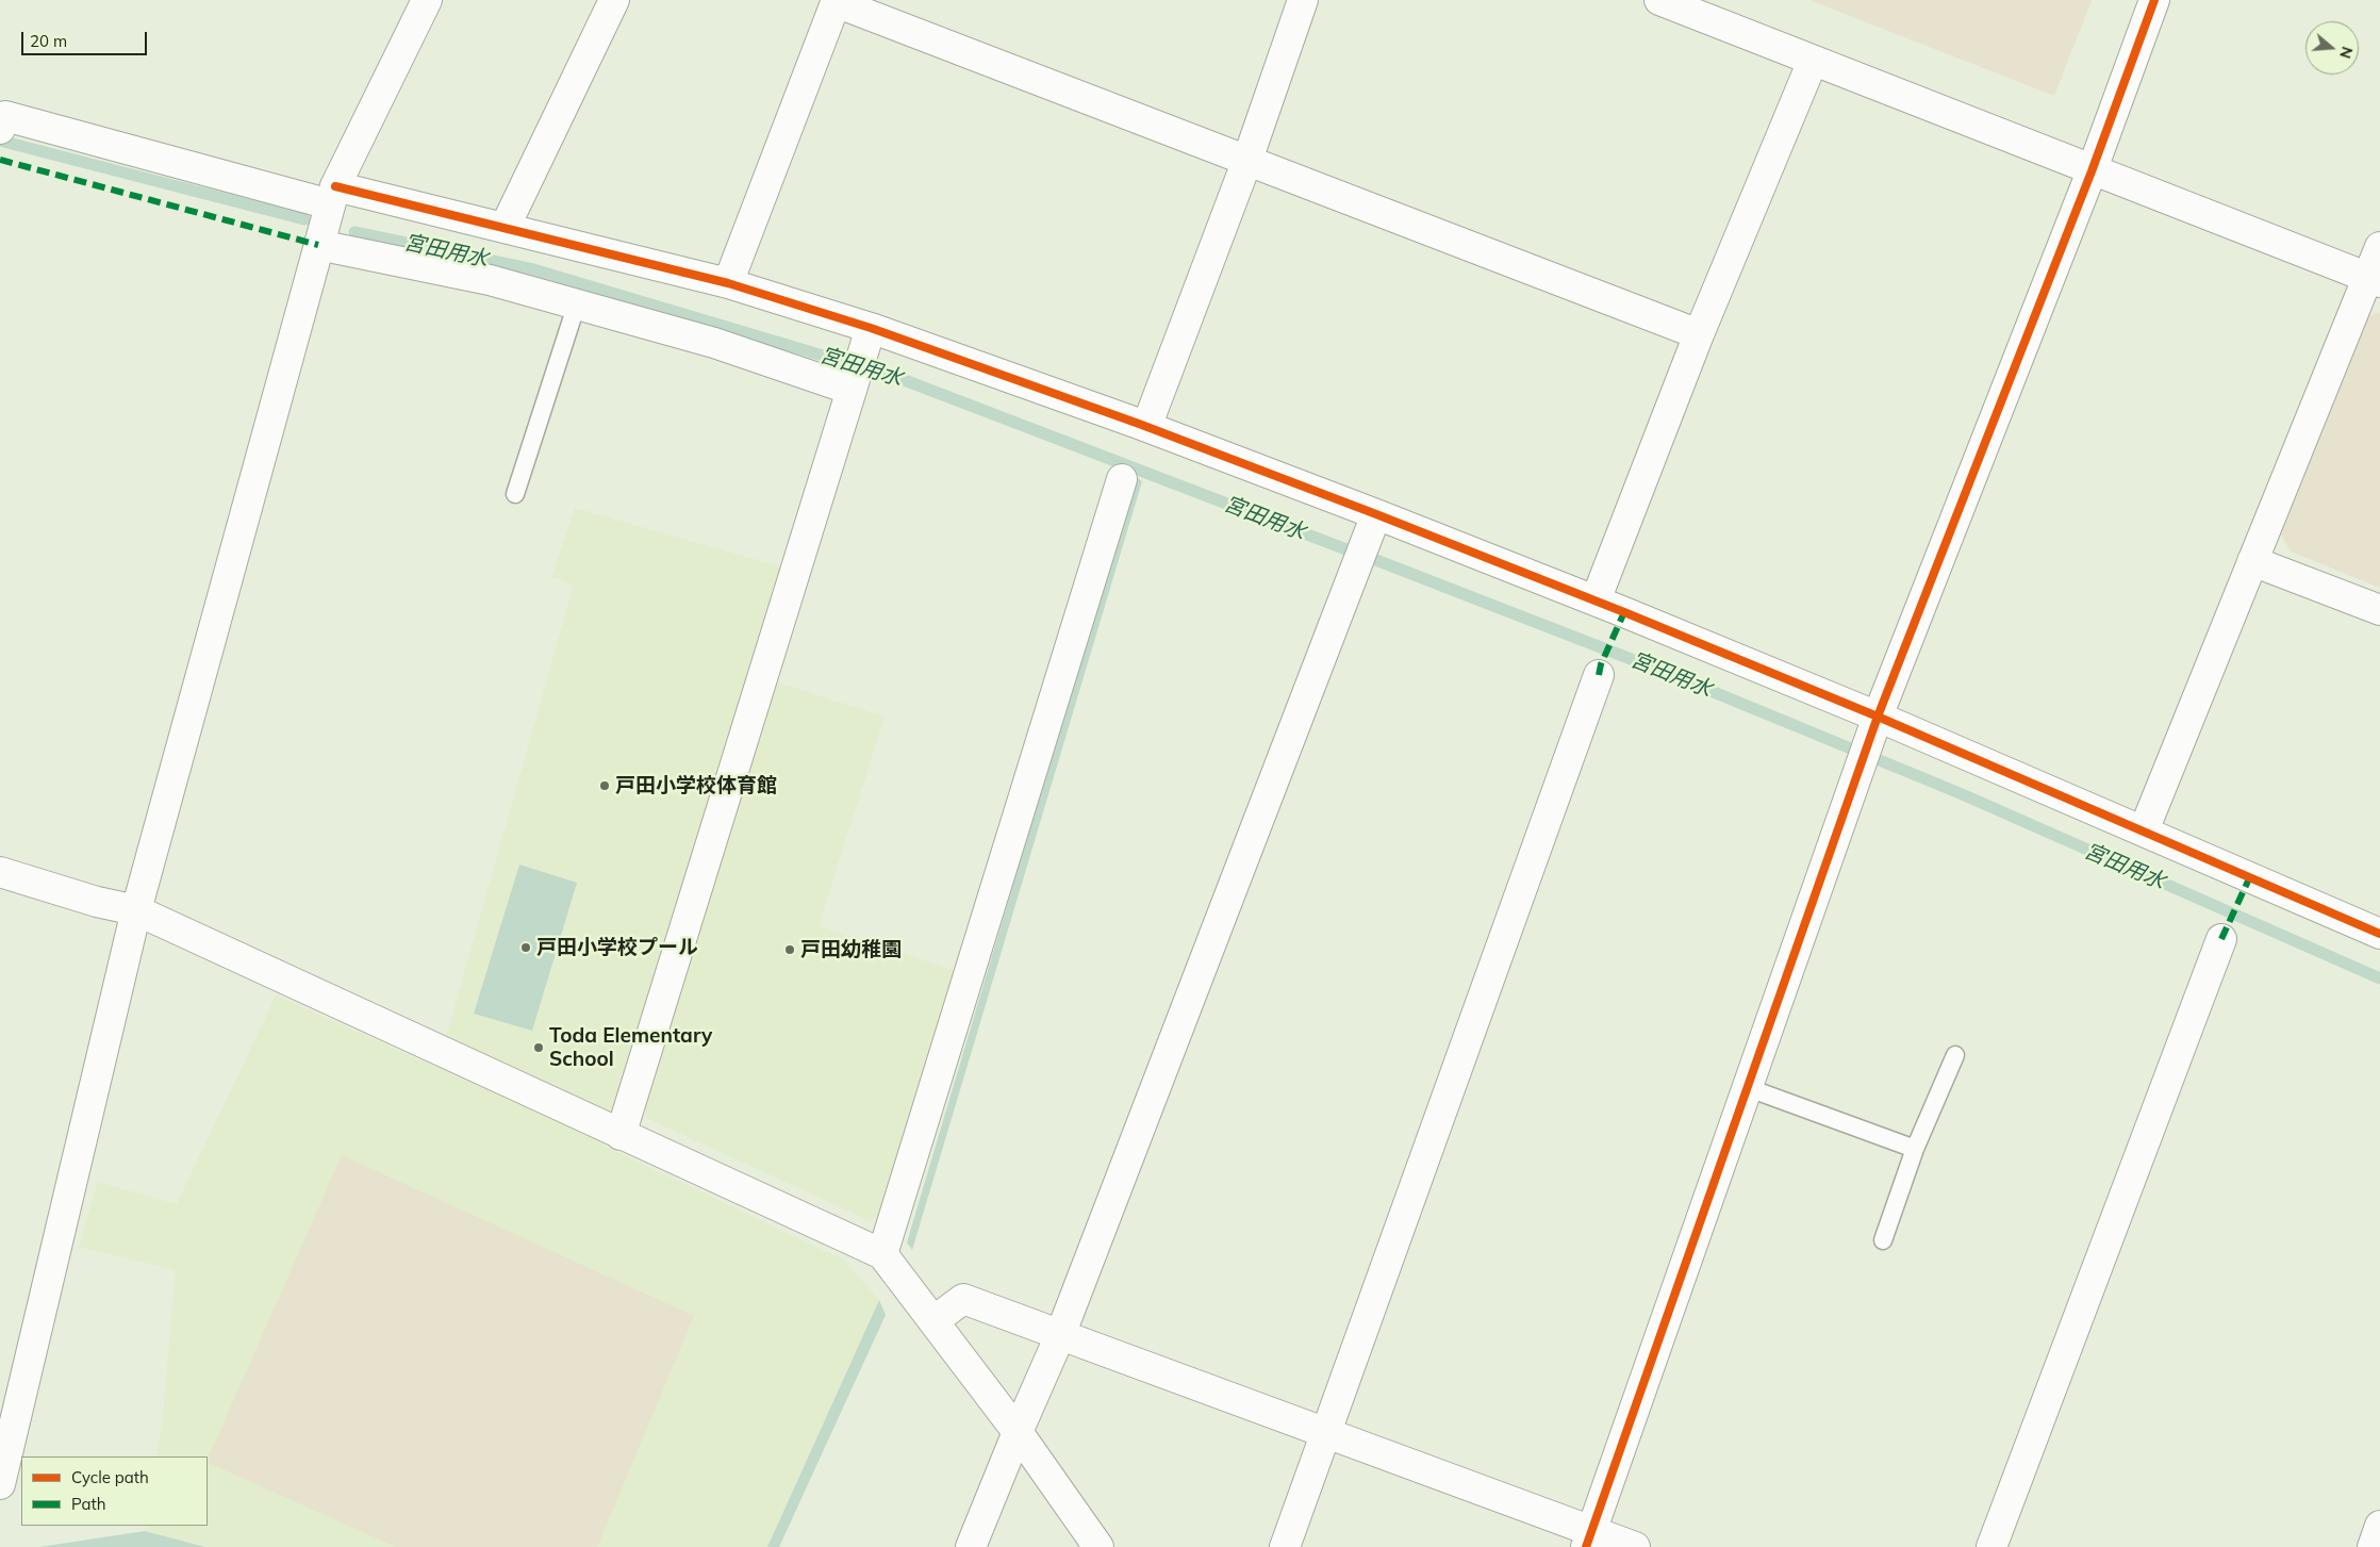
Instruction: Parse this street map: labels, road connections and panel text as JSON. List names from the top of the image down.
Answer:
{
  "water": ["宮田用水"],
  "places": [
    "戸田小学校体育館",
    "戸田小学校プール",
    "戸田幼稚園",
    "Toda Elementary School"
  ],
  "legend": ["Cycle path", "Path"],
  "scale_bar": "20 m",
  "north": "right"
}
